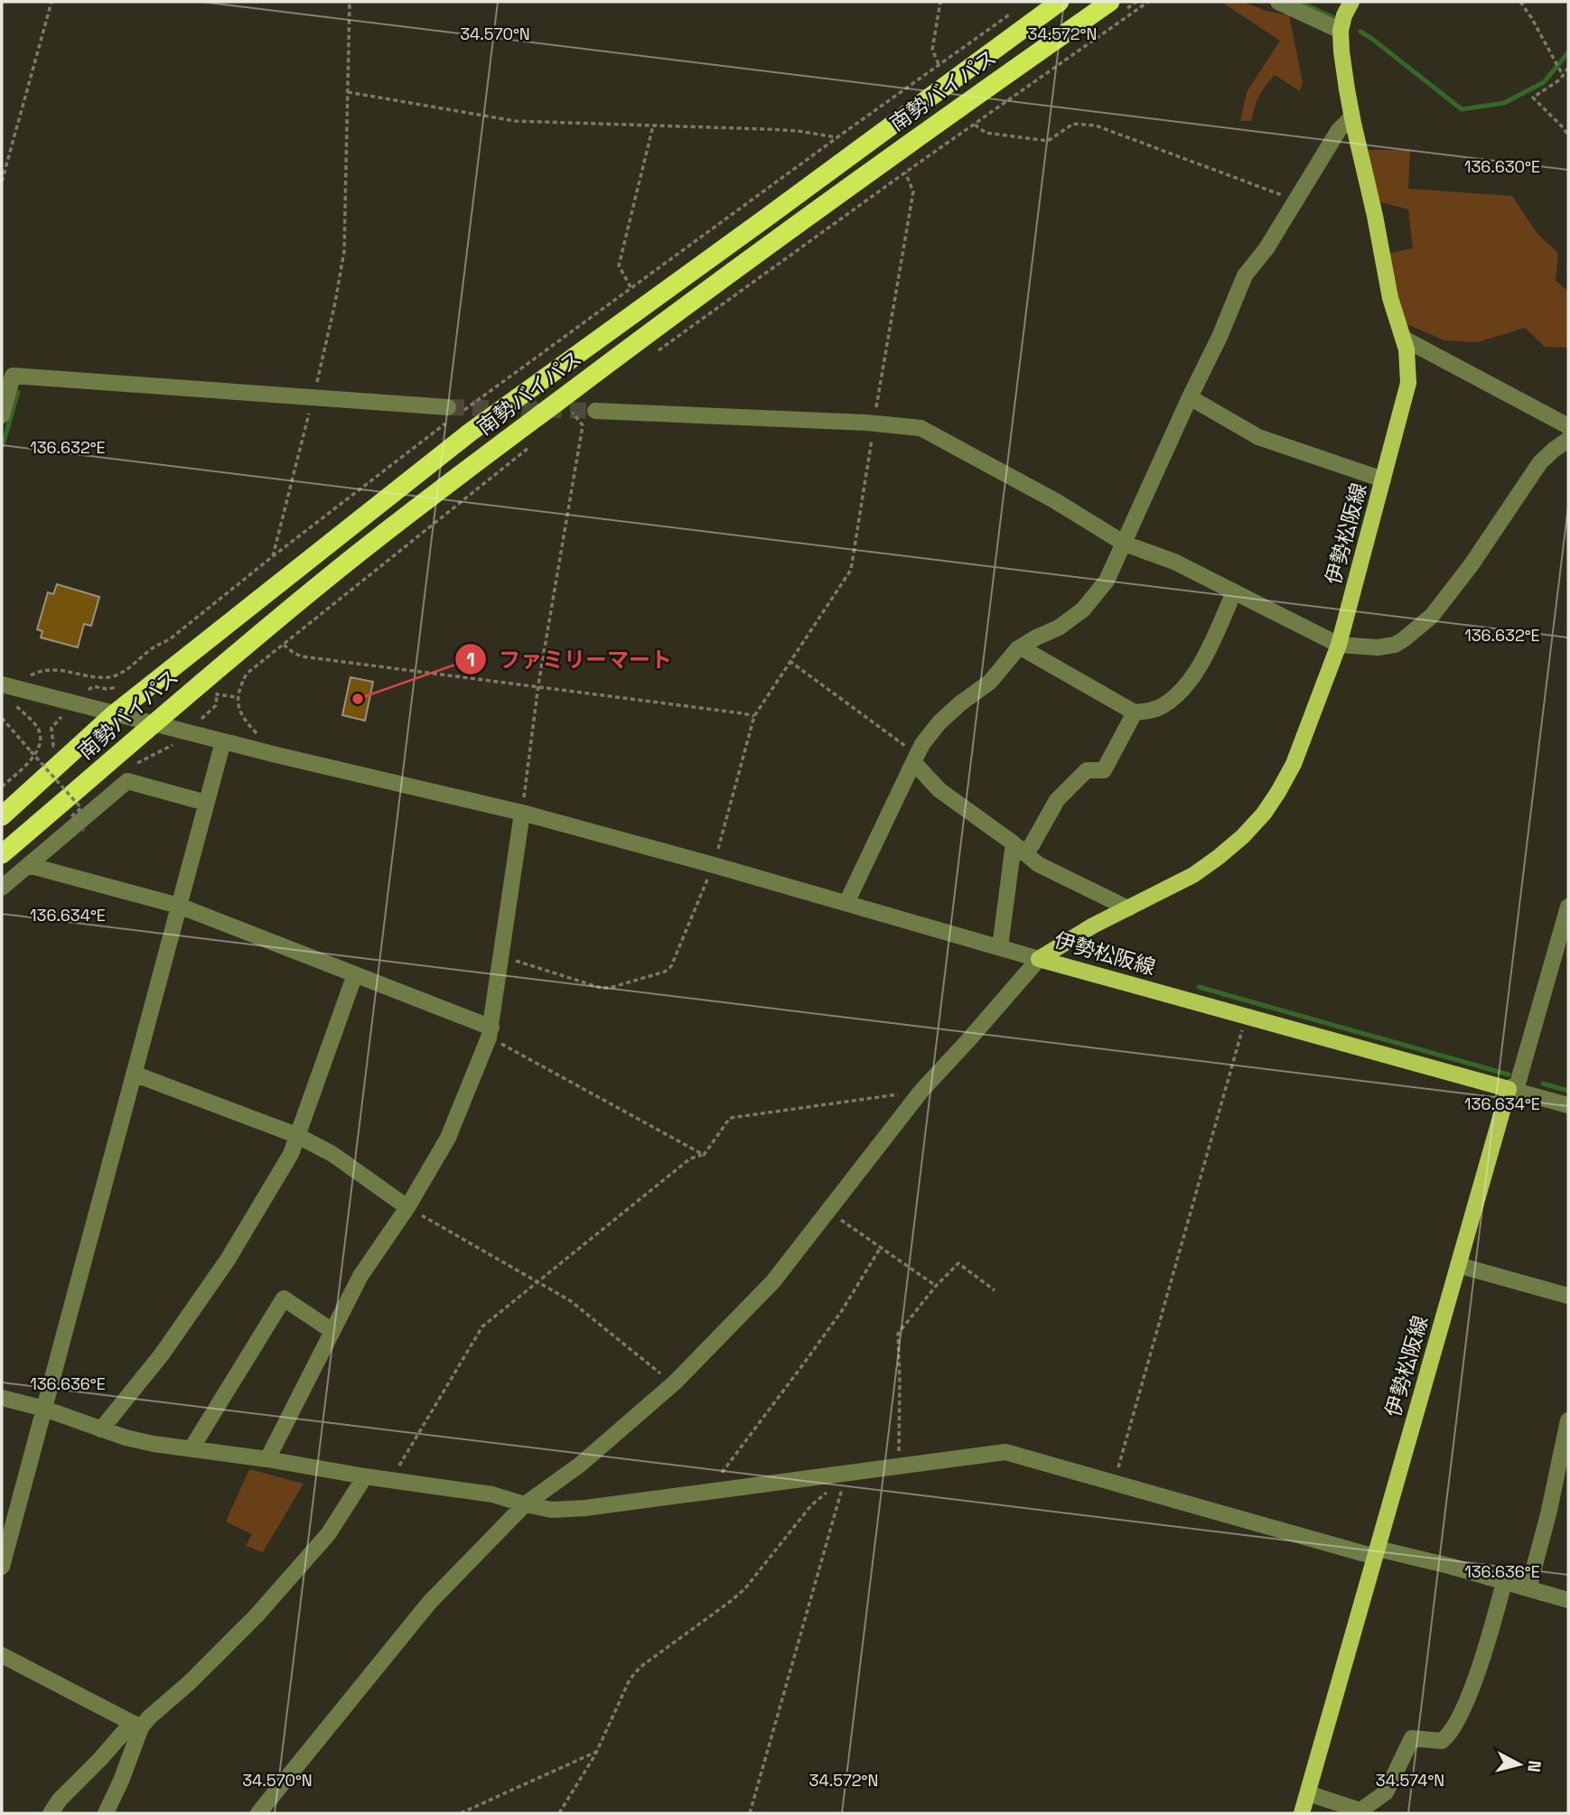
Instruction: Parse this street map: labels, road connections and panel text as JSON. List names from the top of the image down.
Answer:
{
  "streets": {
    "highway": ["南勢バイパス"],
    "main road": ["伊勢松阪線"]
  },
  "places": ["ファミリーマート"],
  "north": "right",
  "coordinates": [
    "34.570°N",
    "34.572°N",
    "136.630°E",
    "136.632°E",
    "136.634°E",
    "136.636°E",
    "34.574°N"
  ]
}
